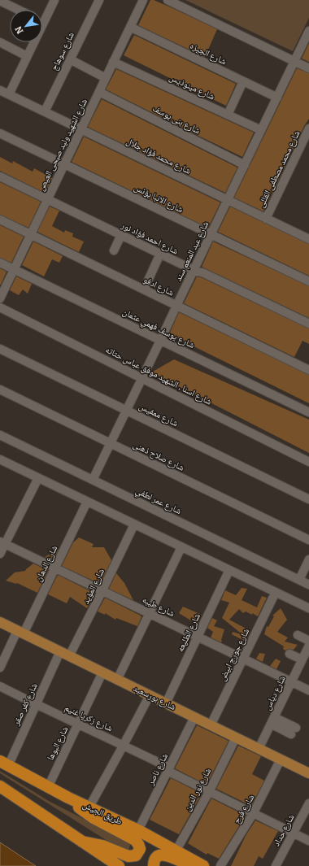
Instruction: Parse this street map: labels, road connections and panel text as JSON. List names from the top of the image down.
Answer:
{
  "streets": {
    "highway": ["طريق الجيش"],
    "main road": ["شارع بورسعيد"],
    "street": [
      "شارع سوهاج",
      "شارع الجيزه",
      "شارع مينوذيس",
      "شارع بنى يوسف",
      "شارع الشهيد وليد صبحى العيص",
      "شارع محمد فؤاد جلال",
      "شارع محمد مصطفى القللى",
      "شارع الانبا يؤنس",
      "شارع احمد فؤاد نور",
      "شارع عبد المنعم سند",
      "شارع ادفو",
      "شارع يوسف فهمي عثمان",
      "شارع اسنا , الشهيد موفق عباس حتاته",
      "شارع ممفيس",
      "شارع صلاح ذهنى",
      "شارع عمر لطفي",
      "شارع الدهان",
      "شارع المؤيد",
      "شارع طيبه",
      "شارع الطليعه",
      "شارع جورج ابيض",
      "شارع دياس",
      "شارع كفر صقر",
      "شارع زكريا غنيم",
      "شارع البوها",
      "شارع ناصر",
      "شارع نور الدين",
      "شارع فرح",
      "شارع حداد"
    ]
  },
  "crossings": [
    ["شارع سوهاج", "شارع محمد فؤاد جلال"],
    ["شارع الجيزه", "شارع الشهيد وليد صبحى العيص"],
    ["شارع الجيزه", "شارع عبد المنعم سند"],
    ["شارع مينوذيس", "شارع الشهيد وليد صبحى العيص"],
    ["شارع مينوذيس", "شارع عبد المنعم سند"],
    ["شارع بنى يوسف", "شارع الشهيد وليد صبحى العيص"],
    ["شارع بنى يوسف", "شارع عبد المنعم سند"],
    ["شارع الشهيد وليد صبحى العيص", "شارع محمد فؤاد جلال"],
    ["شارع الشهيد وليد صبحى العيص", "شارع الانبا يؤنس"],
    ["شارع الشهيد وليد صبحى العيص", "شارع احمد فؤاد نور"],
    ["شارع الشهيد وليد صبحى العيص", "شارع ادفو"],
    ["شارع الشهيد وليد صبحى العيص", "شارع يوسف فهمي عثمان"],
    ["شارع محمد فؤاد جلال", "شارع محمد مصطفى القللى"],
    ["شارع محمد فؤاد جلال", "شارع عبد المنعم سند"],
    ["شارع الانبا يؤنس", "شارع عبد المنعم سند"],
    ["شارع احمد فؤاد نور", "شارع عبد المنعم سند"],
    ["شارع عبد المنعم سند", "شارع ادفو"],
    ["شارع عبد المنعم سند", "شارع يوسف فهمي عثمان"],
    ["شارع عبد المنعم سند", "شارع اسنا , الشهيد موفق عباس حتاته"],
    ["شارع عبد المنعم سند", "شارع ممفيس"],
    ["شارع عبد المنعم سند", "شارع صلاح ذهنى"],
    ["شارع عبد المنعم سند", "شارع عمر لطفي"],
    ["شارع الدهان", "شارع طيبه"],
    ["شارع الدهان", "شارع بورسعيد"],
    ["شارع المؤيد", "شارع طيبه"],
    ["شارع المؤيد", "شارع بورسعيد"],
    ["شارع طيبه", "شارع الطليعه"],
    ["شارع طيبه", "شارع جورج ابيض"],
    ["شارع طيبه", "شارع دياس"],
    ["شارع الطليعه", "شارع بورسعيد"],
    ["شارع جورج ابيض", "شارع بورسعيد"],
    ["شارع دياس", "شارع بورسعيد"],
    ["شارع بورسعيد", "شارع كفر صقر"],
    ["شارع بورسعيد", "شارع البوها"],
    ["شارع بورسعيد", "شارع ناصر"],
    ["شارع بورسعيد", "شارع نور الدين"],
    ["شارع بورسعيد", "شارع فرح"],
    ["شارع كفر صقر", "شارع زكريا غنيم"],
    ["شارع كفر صقر", "طريق الجيش"],
    ["شارع زكريا غنيم", "شارع البوها"],
    ["شارع زكريا غنيم", "شارع ناصر"],
    ["شارع زكريا غنيم", "شارع نور الدين"],
    ["شارع زكريا غنيم", "شارع فرح"],
    ["شارع زكريا غنيم", "شارع حداد"],
    ["شارع البوها", "طريق الجيش"],
    ["شارع ناصر", "طريق الجيش"],
    ["شارع نور الدين", "طريق الجيش"]
  ],
  "north": "bottom left"
}
